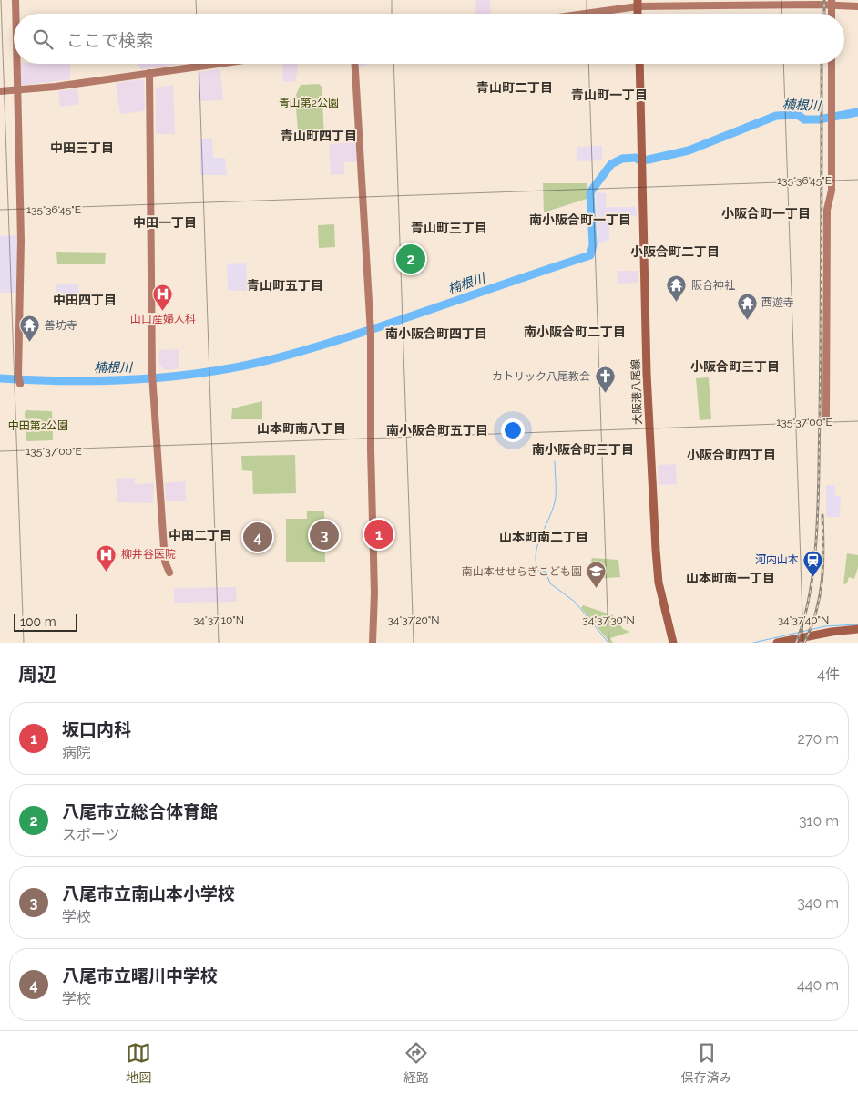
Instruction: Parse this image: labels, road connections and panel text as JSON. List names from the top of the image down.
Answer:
{
  "streets": {
    "main road": ["大阪港八尾線"]
  },
  "districts": [
    "青山町二丁目",
    "青山町一丁目",
    "青山町四丁目",
    "中田三丁目",
    "小阪合町一丁目",
    "南小阪合町一丁目",
    "中田一丁目",
    "青山町三丁目",
    "小阪合町二丁目",
    "青山町五丁目",
    "中田四丁目",
    "南小阪合町二丁目",
    "南小阪合町四丁目",
    "小阪合町三丁目",
    "山本町南八丁目",
    "南小阪合町五丁目",
    "南小阪合町三丁目",
    "小阪合町四丁目",
    "中田二丁目",
    "山本町南二丁目",
    "山本町南一丁目"
  ],
  "water": ["楠根川"],
  "parks": ["青山第2公園", "中田第2公園"],
  "places": {
    "temple": ["阪合神社", "西遊寺", "善坊寺"],
    "hospital": ["山口産婦人科", "柳井谷医院"],
    "church": ["カトリック八尾教会"],
    "station": ["河内山本"],
    "school or university": ["南山本せせらぎこども園"]
  },
  "scale_bar": "100 m",
  "page": {
    "search": "ここで検索",
    "pins": [
      "2",
      "1",
      "3",
      "4"
    ],
    "scale": "100 m",
    "heading": ["周辺", "4件"],
    "list": [
      {
        "mark": "1",
        "name": "坂口内科",
        "note": "病院",
        "value": "270 m"
      },
      {
        "mark": "2",
        "name": "八尾市立総合体育館",
        "note": "スポーツ",
        "value": "310 m"
      },
      {
        "mark": "3",
        "name": "八尾市立南山本小学校",
        "note": "学校",
        "value": "340 m"
      },
      {
        "mark": "4",
        "name": "八尾市立曙川中学校",
        "note": "学校",
        "value": "440 m"
      }
    ],
    "nav": ["地図", "経路", "保存済み"]
  },
  "coordinates": [
    "135°36'45\"E",
    "135°37'00\"E",
    "34°37'10\"N",
    "34°37'20\"N",
    "34°37'30\"N",
    "34°37'40\"N"
  ]
}
